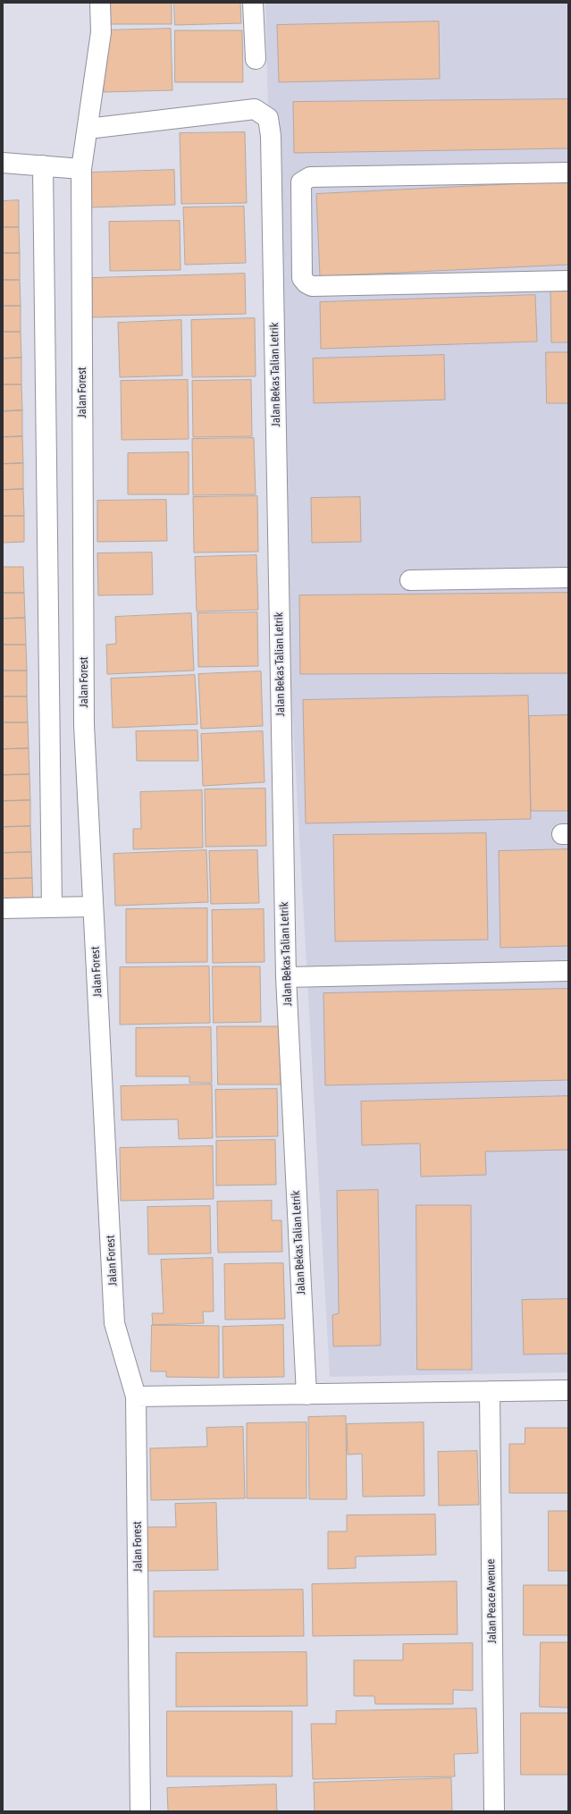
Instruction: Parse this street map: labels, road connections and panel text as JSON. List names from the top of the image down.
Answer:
{
  "streets": {
    "street": ["Jalan Bekas Talian Letrik", "Jalan Forest", "Jalan Peace Avenue"]
  },
  "crossings": [
    ["Jalan Bekas Talian Letrik", "Jalan Forest"]
  ]
}
